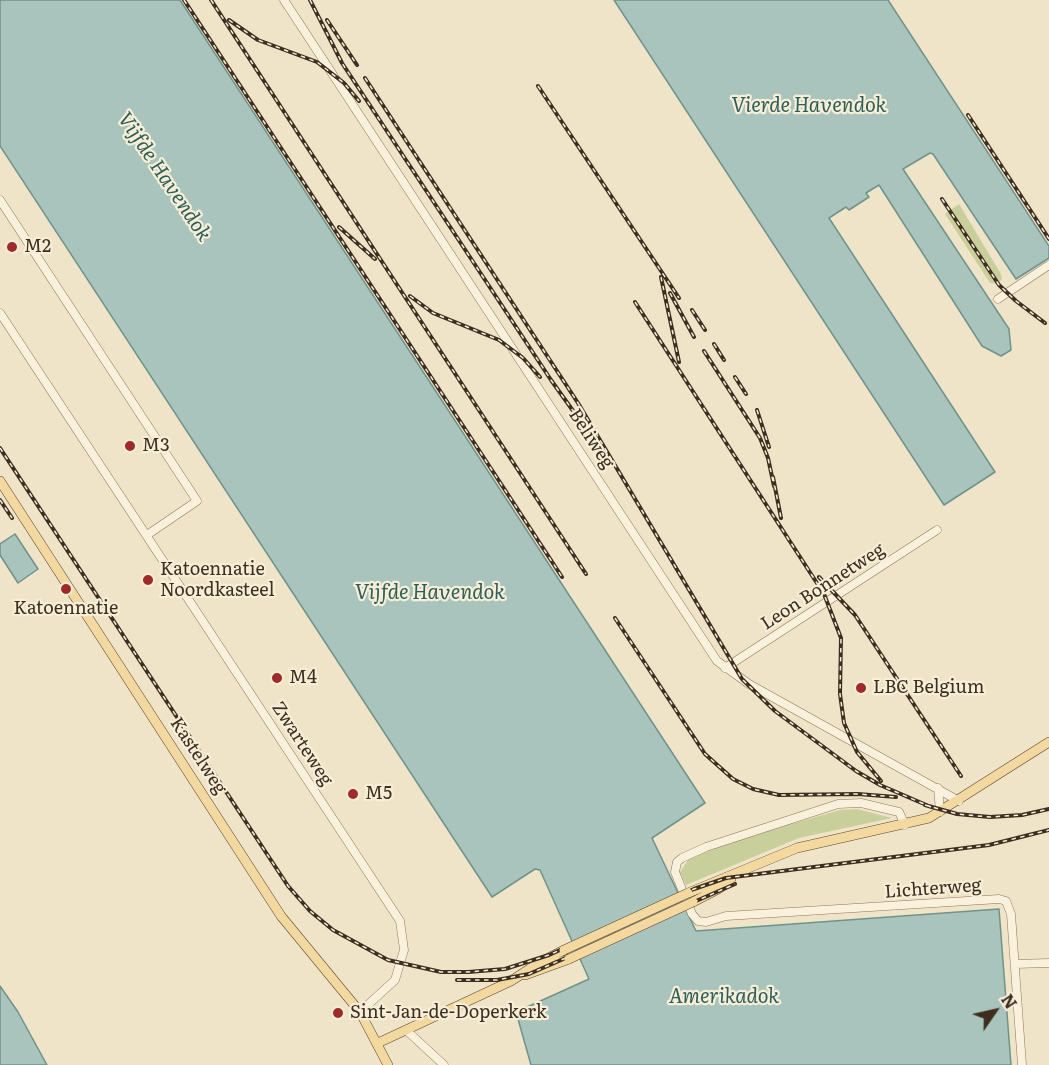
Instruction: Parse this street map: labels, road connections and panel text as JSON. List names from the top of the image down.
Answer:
{
  "streets": {
    "main road": ["Kastelweg"],
    "street": [
      "Beliweg",
      "Leon Bonnetweg",
      "Zwarteweg",
      "Lichterweg"
    ]
  },
  "crossings": [
    ["Beliweg", "Leon Bonnetweg"],
    ["Zwarteweg", "Kastelweg"]
  ],
  "water": ["Vierde Havendok", "Vijfde Havendok", "Amerikadok"],
  "places": [
    "M2",
    "M3",
    "Katoennatie Noordkasteel",
    "Katoennatie",
    "M4",
    "LBC Belgium",
    "M5",
    "Sint-Jan-de-Doperkerk"
  ],
  "north": "top right"
}
